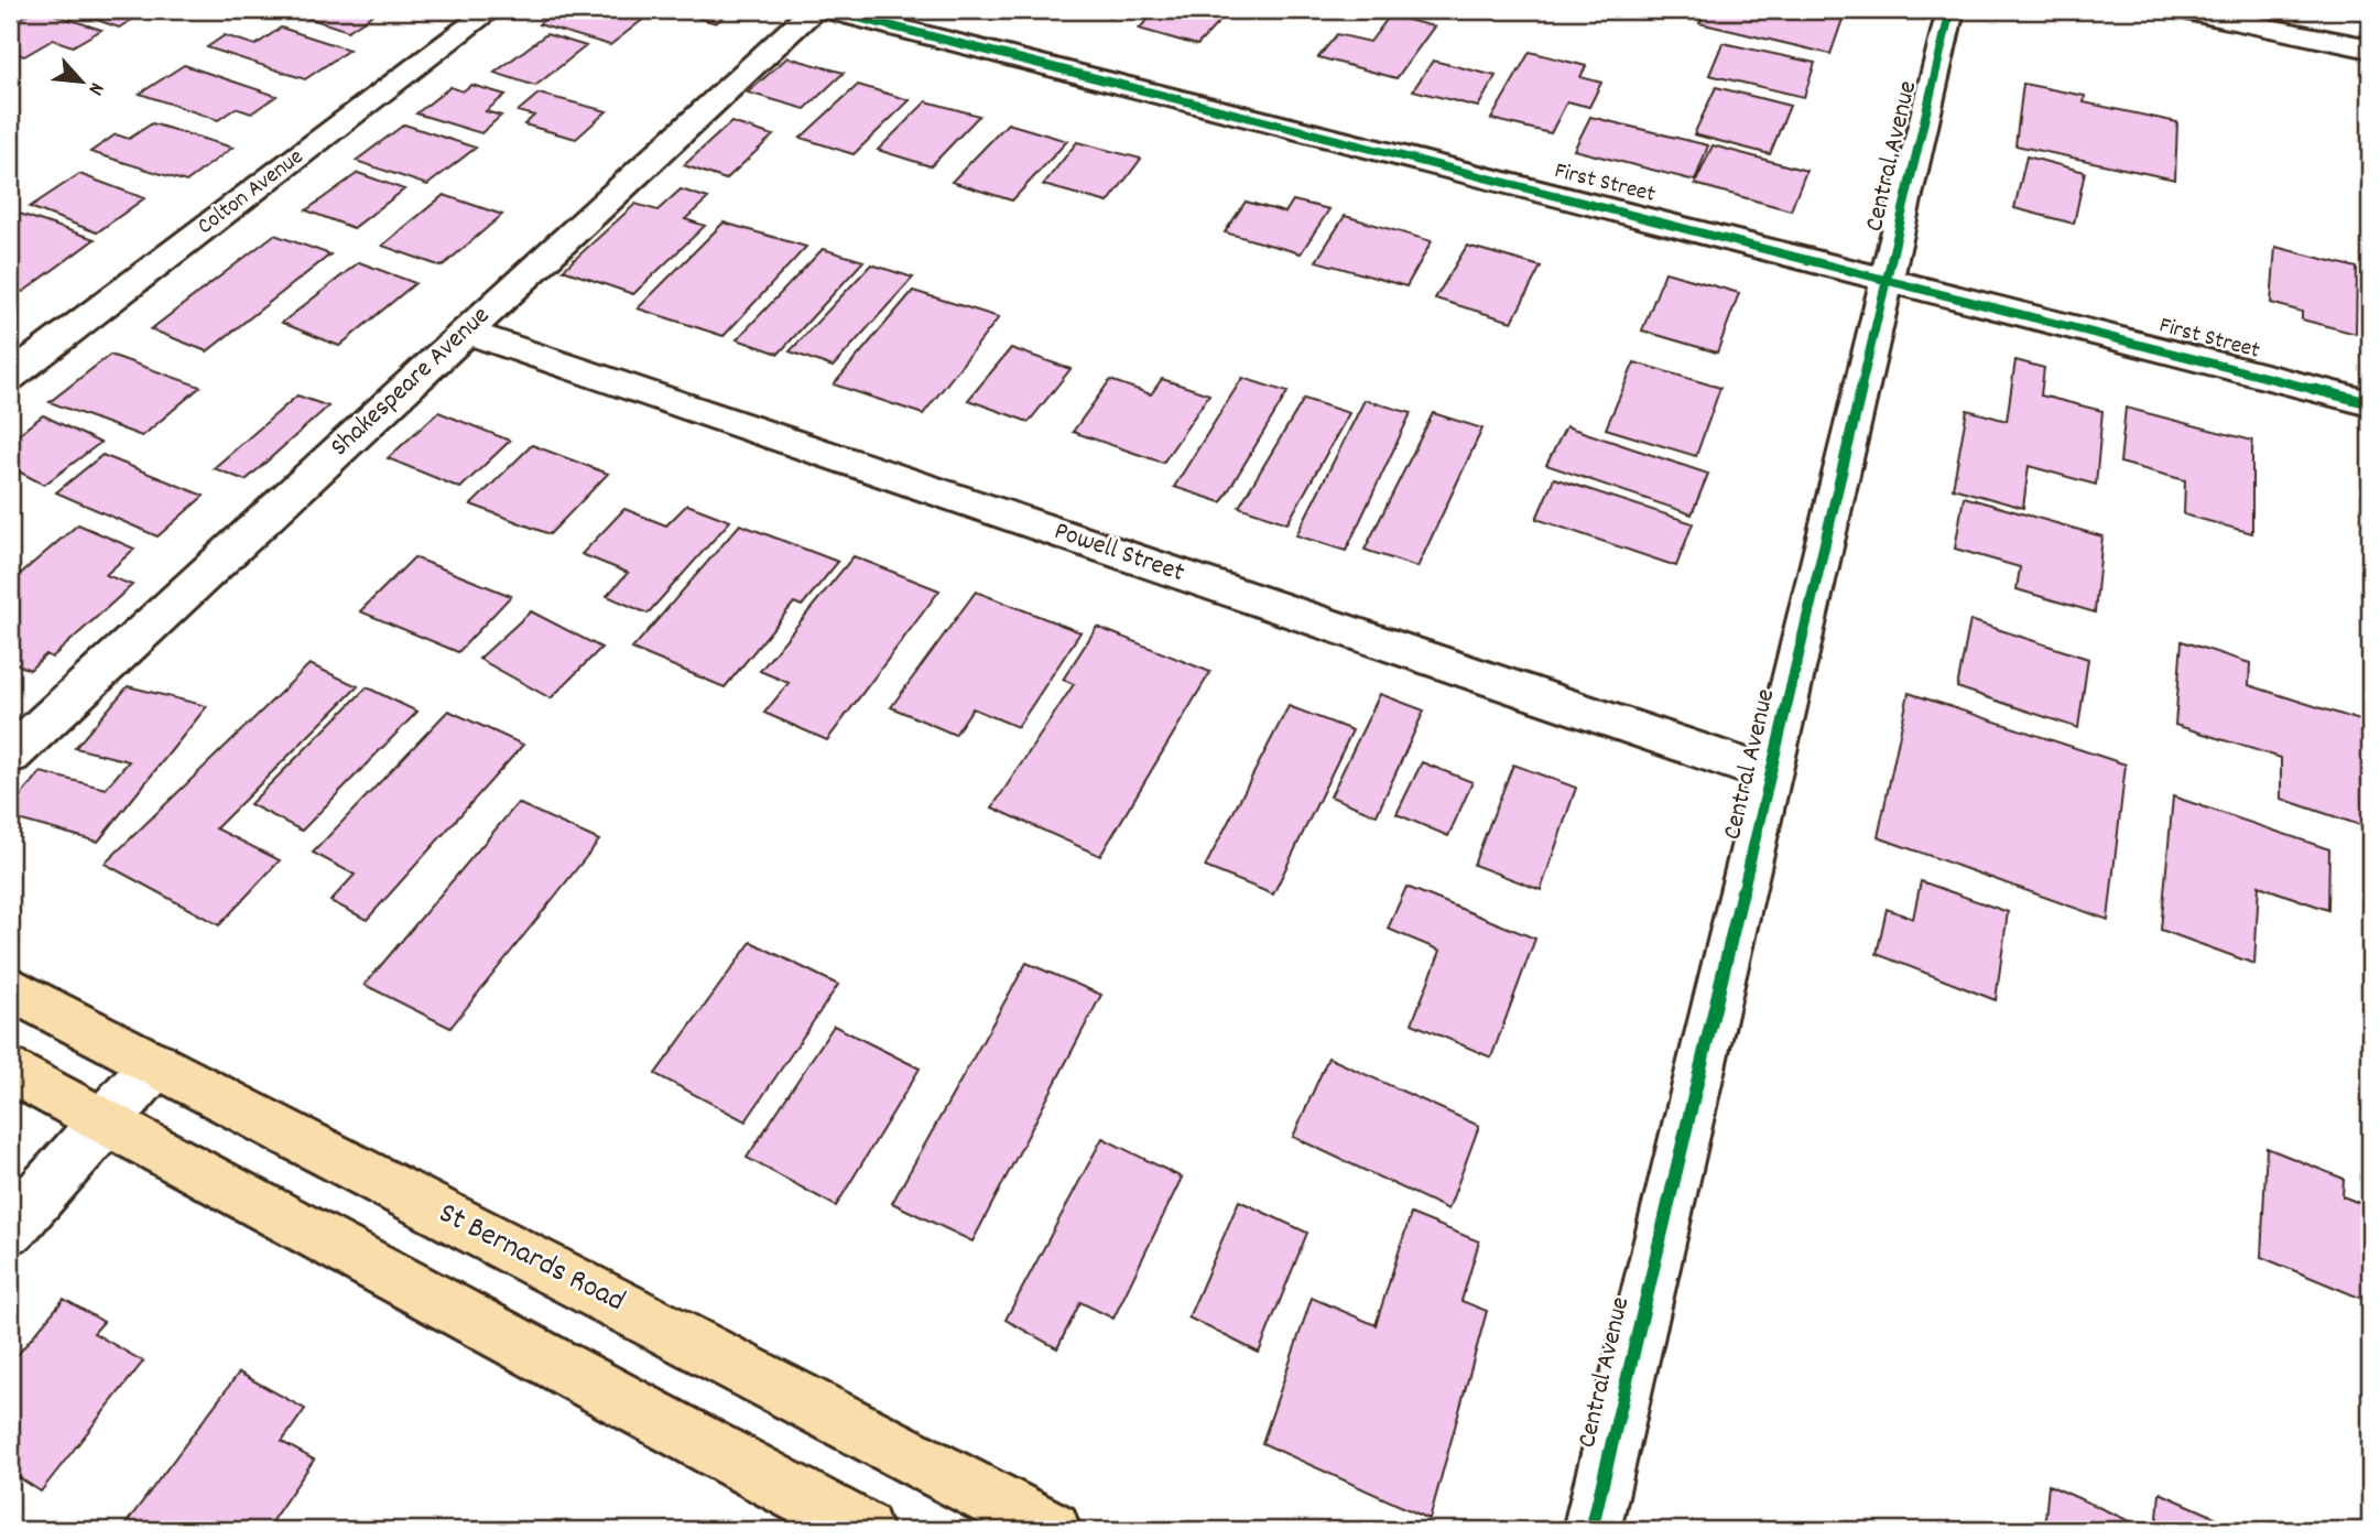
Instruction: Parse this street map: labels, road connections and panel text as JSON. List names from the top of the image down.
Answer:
{
  "streets": {
    "main road": ["St Bernards Road"],
    "street": [
      "Central Avenue",
      "First Street",
      "Colton Avenue",
      "Shakespeare Avenue",
      "Powell Street"
    ]
  },
  "crossings": [
    ["Central Avenue", "First Street"],
    ["Central Avenue", "Powell Street"],
    ["Shakespeare Avenue", "Powell Street"]
  ],
  "north": "bottom right"
}
